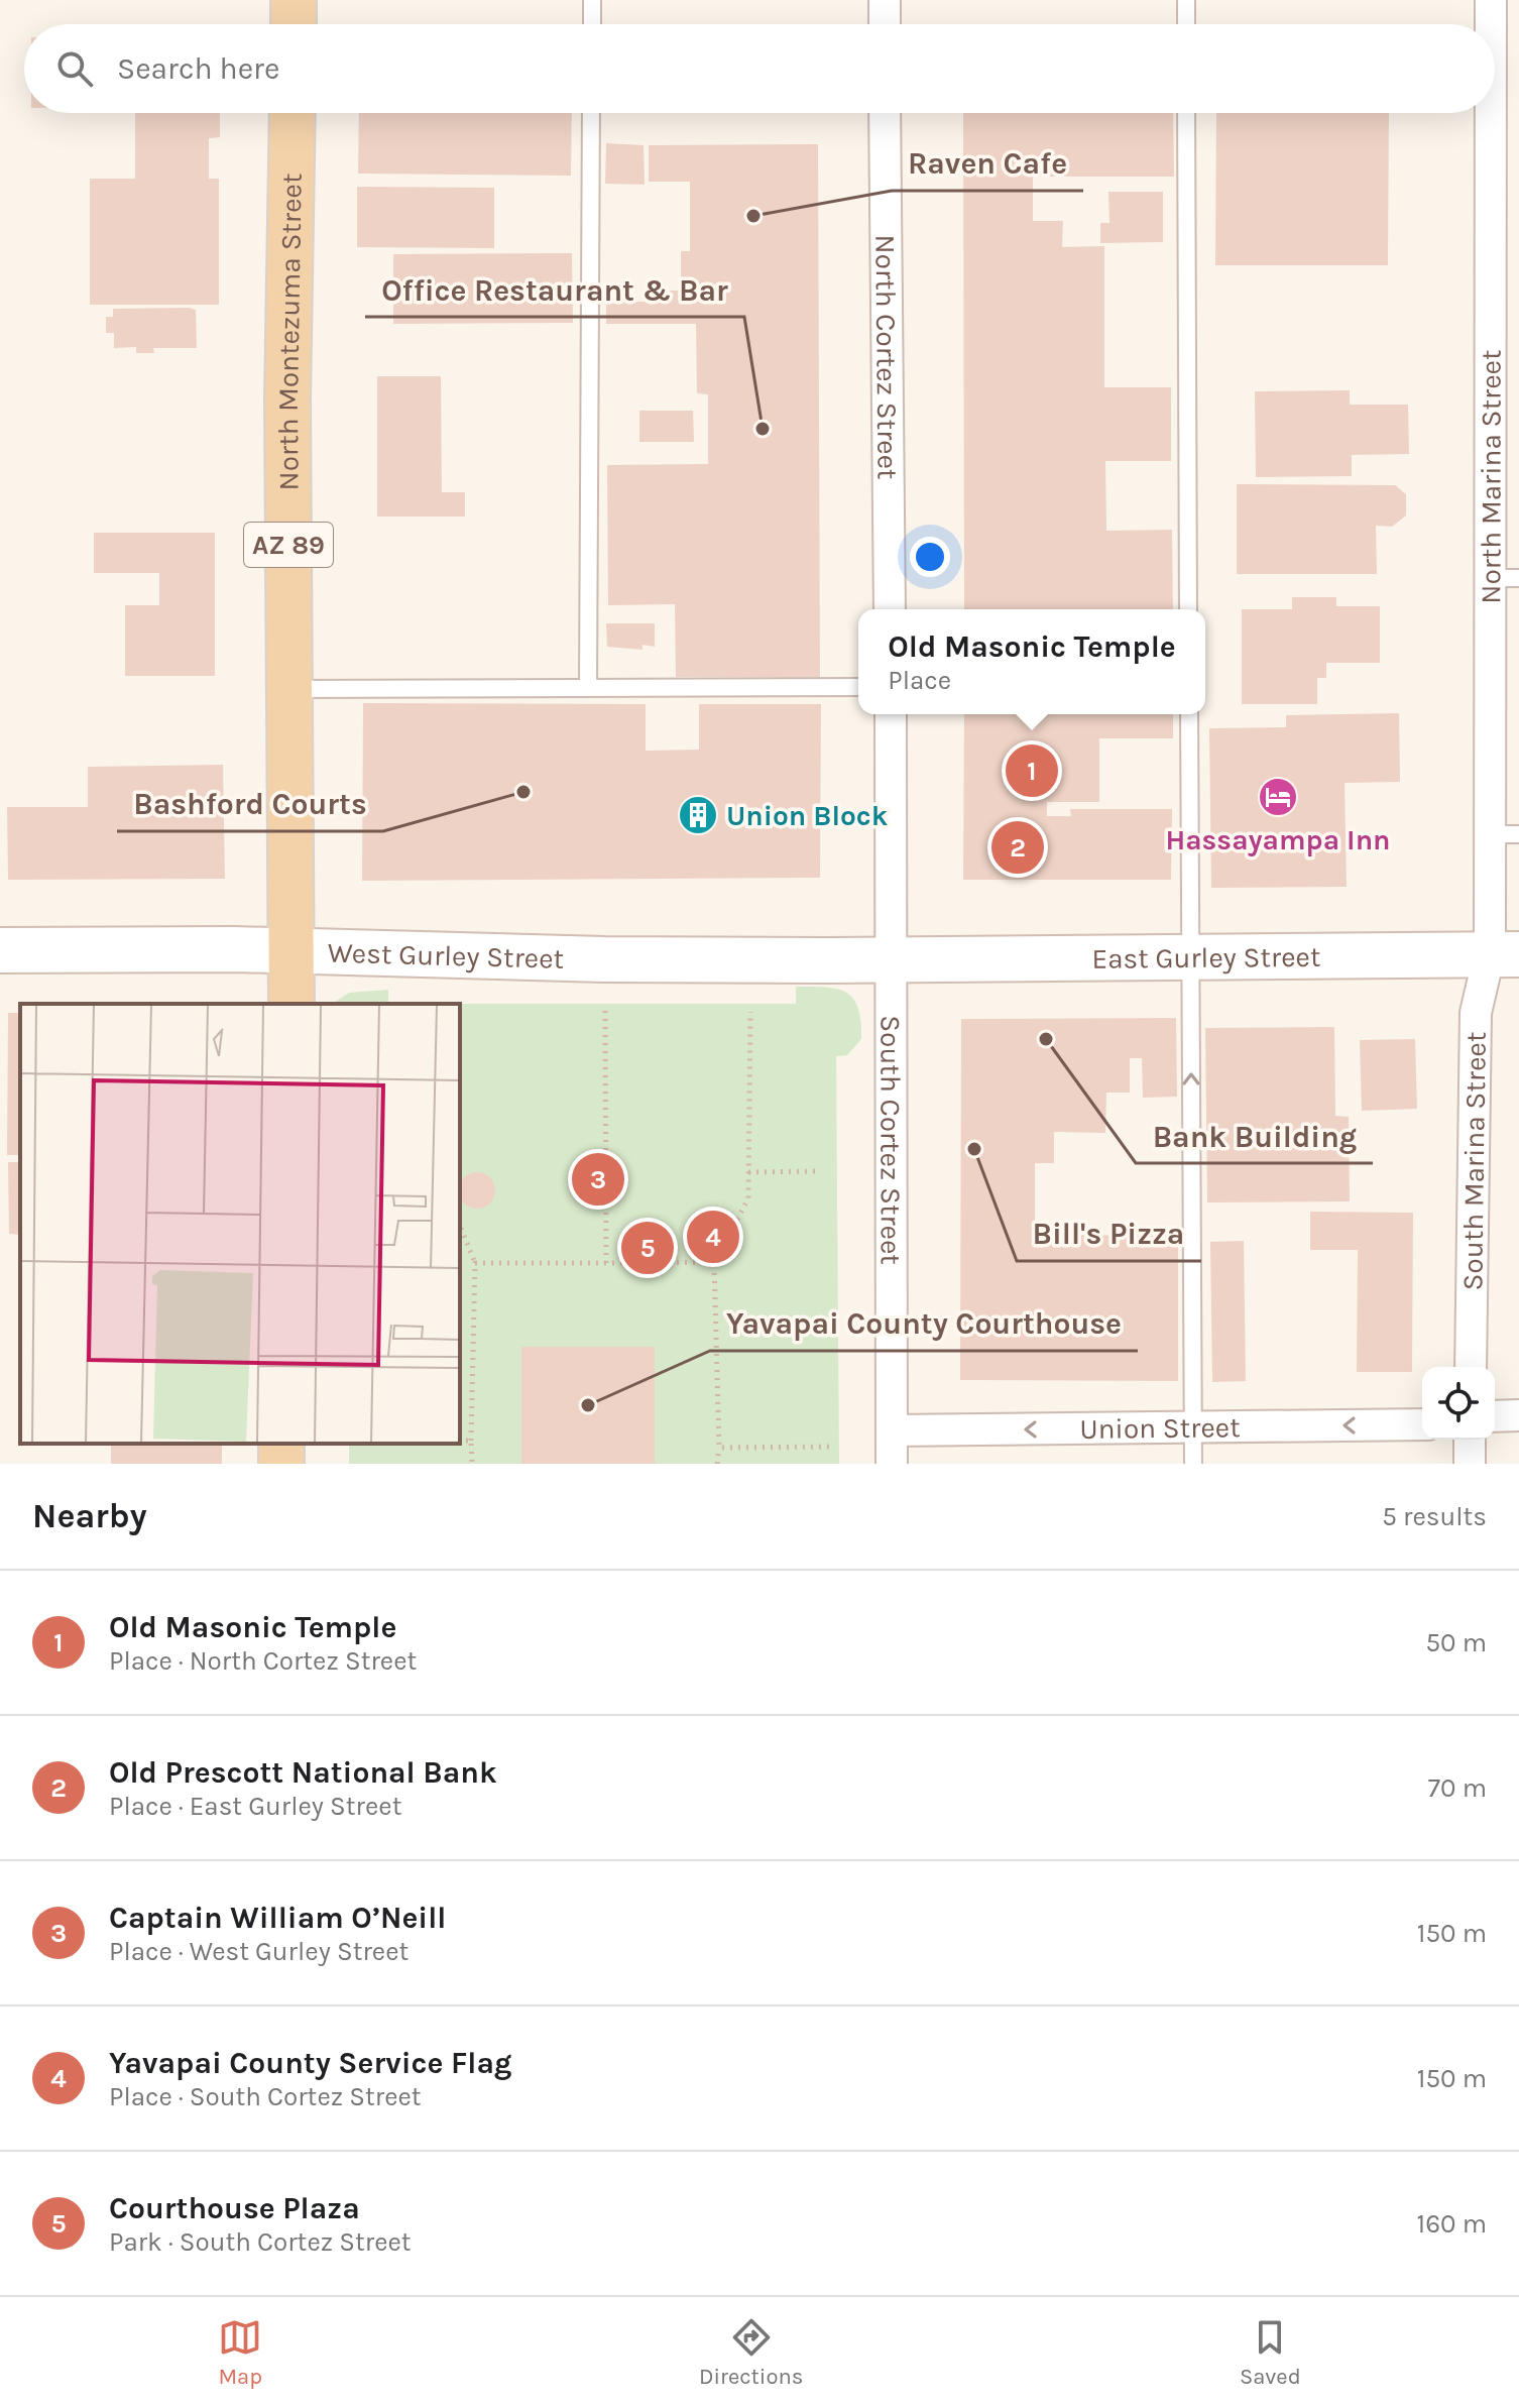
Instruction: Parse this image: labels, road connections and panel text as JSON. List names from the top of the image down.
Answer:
{
  "streets": {
    "main road": [
      "North Montezuma Street",
      "AZ 89",
      "West Gurley Street",
      "East Gurley Street"
    ],
    "street": [
      "North Cortez Street",
      "North Marina Street",
      "South Cortez Street",
      "South Marina Street",
      "Union Street"
    ]
  },
  "crossings": [
    ["North Montezuma Street", "AZ 89"],
    ["North Montezuma Street", "West Gurley Street"],
    ["North Marina Street", "East Gurley Street"],
    ["North Marina Street", "South Marina Street"],
    ["AZ 89", "West Gurley Street"],
    ["West Gurley Street", "East Gurley Street"],
    ["West Gurley Street", "South Cortez Street"],
    ["East Gurley Street", "South Cortez Street"],
    ["East Gurley Street", "South Marina Street"],
    ["South Cortez Street", "Union Street"]
  ],
  "one_way": ["Union Street"],
  "places": {
    "other": [
      "Raven Cafe",
      "Office Restaurant & Bar",
      "Bashford Courts",
      "Bank Building",
      "Bill's Pizza",
      "Yavapai County Courthouse"
    ],
    "hotel": ["Hassayampa Inn"],
    "building": ["Union Block"]
  },
  "page": {
    "search": "Search here",
    "popup": ["Old Masonic Temple", "Place"],
    "pins": [
      "1",
      "2",
      "3",
      "4",
      "5"
    ],
    "heading": ["Nearby", "5 results"],
    "list": [
      {
        "mark": "1",
        "name": "Old Masonic Temple",
        "note": "Place · North Cortez Street",
        "value": "50 m"
      },
      {
        "mark": "2",
        "name": "Old Prescott National Bank",
        "note": "Place · East Gurley Street",
        "value": "70 m"
      },
      {
        "mark": "3",
        "name": "Captain William O’Neill",
        "note": "Place · West Gurley Street",
        "value": "150 m"
      },
      {
        "mark": "4",
        "name": "Yavapai County Service Flag",
        "note": "Place · South Cortez Street",
        "value": "150 m"
      },
      {
        "mark": "5",
        "name": "Courthouse Plaza",
        "note": "Park · South Cortez Street",
        "value": "160 m"
      }
    ],
    "nav": ["Map", "Directions", "Saved"]
  }
}
